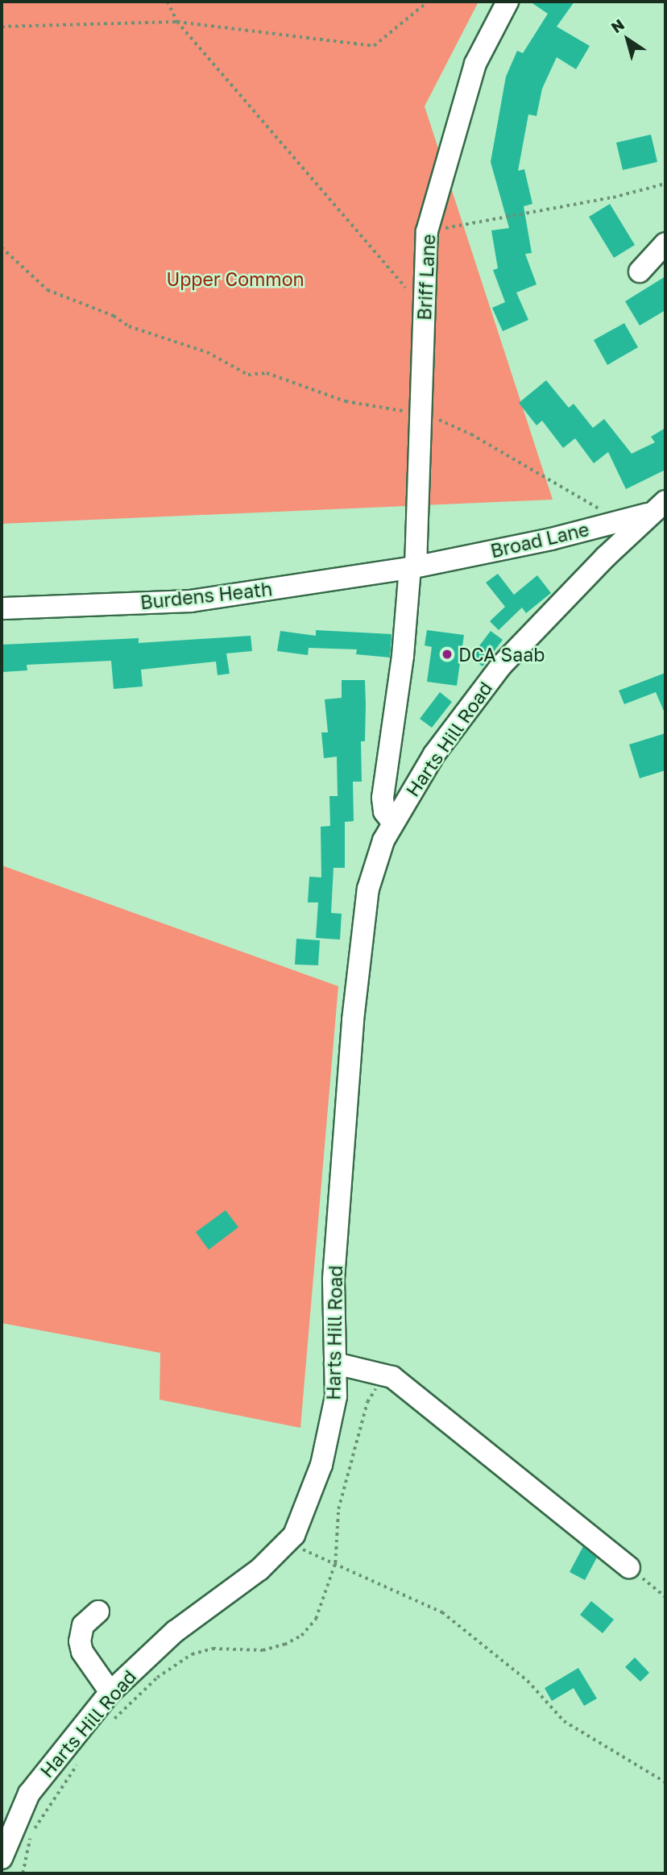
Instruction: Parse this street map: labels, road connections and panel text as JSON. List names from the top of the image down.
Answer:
{
  "streets": {
    "street": [
      "Briff Lane",
      "Broad Lane",
      "Burdens Heath",
      "Harts Hill Road"
    ]
  },
  "crossings": [
    ["Briff Lane", "Broad Lane"],
    ["Briff Lane", "Burdens Heath"],
    ["Briff Lane", "Harts Hill Road"],
    ["Broad Lane", "Burdens Heath"],
    ["Broad Lane", "Harts Hill Road"],
    ["Burdens Heath", "Harts Hill Road"]
  ],
  "parks": ["Upper Common"],
  "places": ["DCA Saab"],
  "north": "top left"
}
